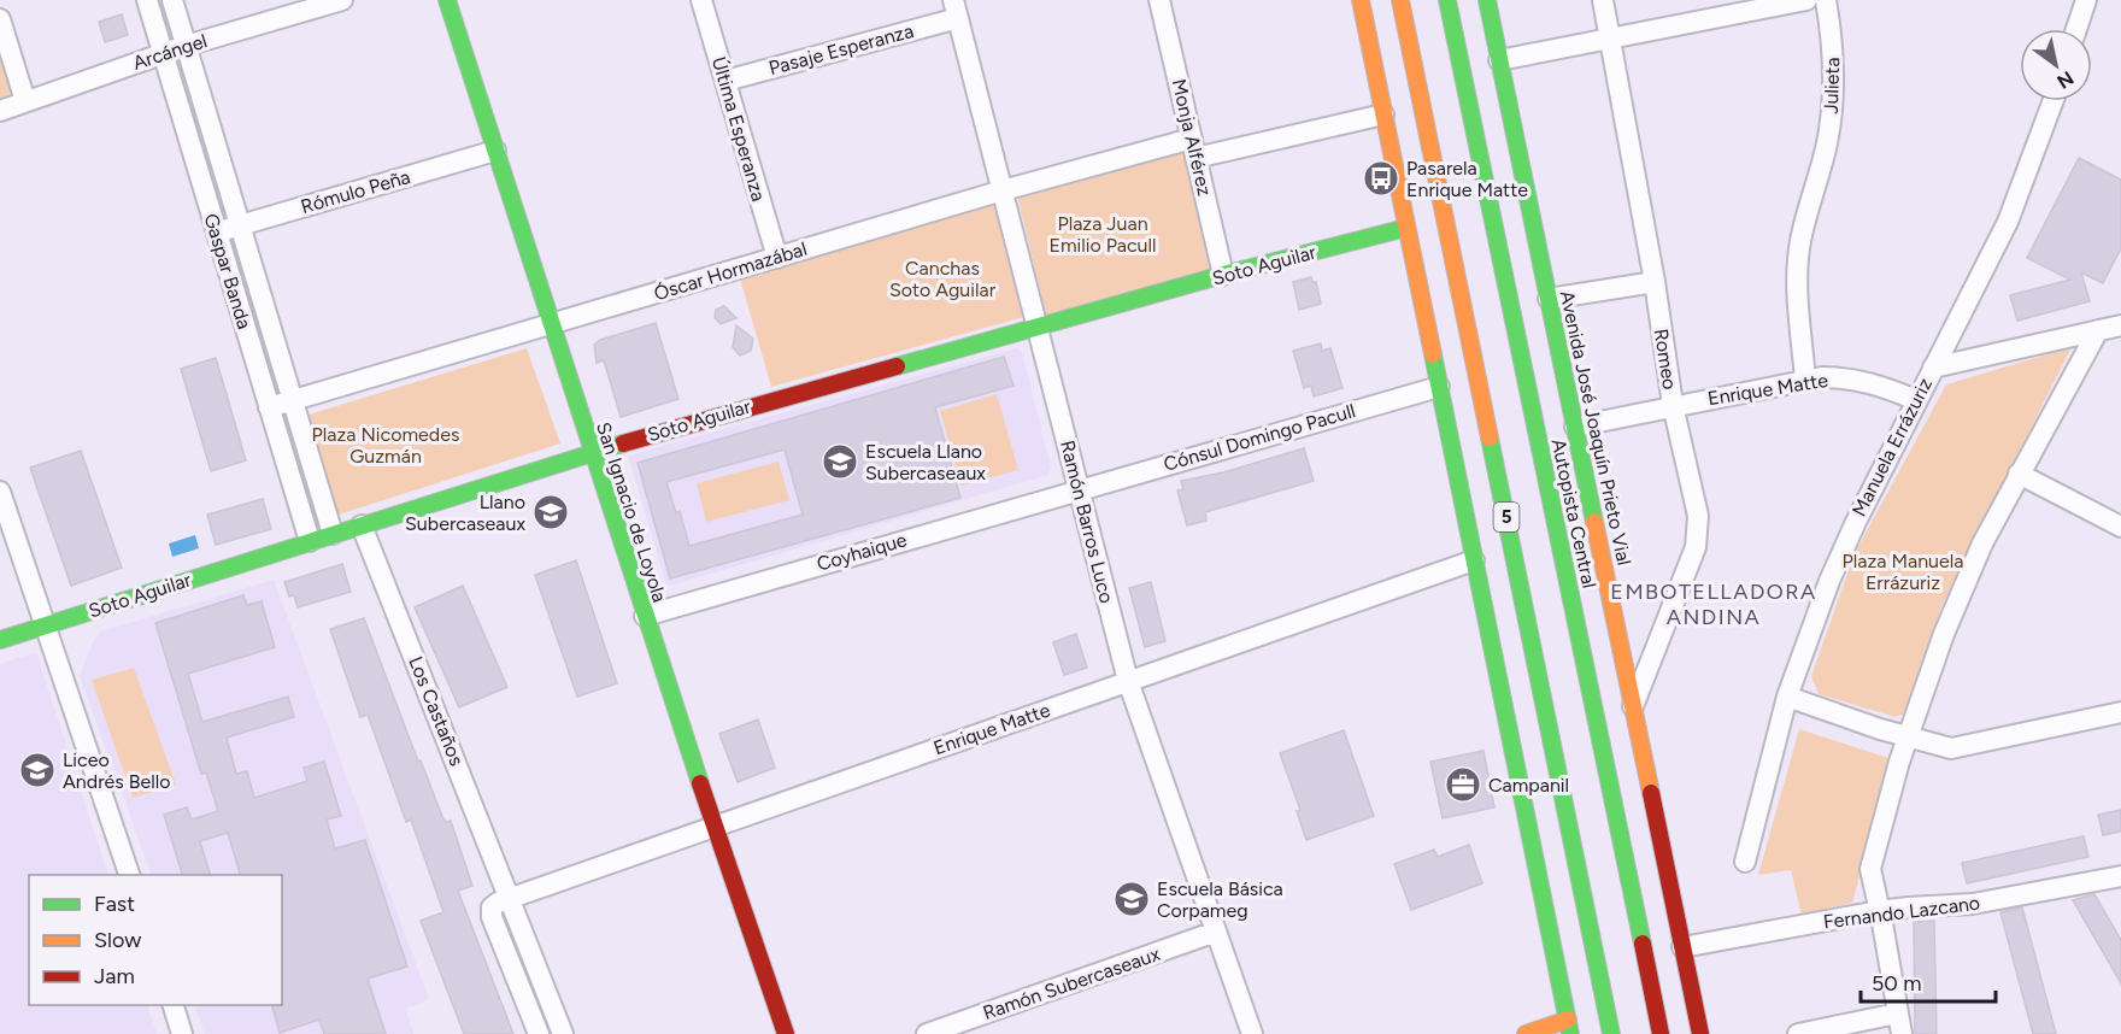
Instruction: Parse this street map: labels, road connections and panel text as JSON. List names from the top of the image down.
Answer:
{
  "streets": {
    "main road": [
      "Soto Aguilar",
      "Avenida José Joaquín Prieto Vial",
      "San Ignacio de Loyola",
      "Autopista Central",
      "5"
    ],
    "street": [
      "Pasaje Esperanza",
      "Arcángel",
      "Julieta",
      "Última Esperanza",
      "Monja Alférez",
      "Rómulo Peña",
      "Gaspar Banda",
      "Óscar Hormazábal",
      "Romeo",
      "Enrique Matte",
      "Cónsul Domingo Pacull",
      "Manuela Errázuriz",
      "Ramón Barros Luco",
      "Coyhaique",
      "Los Castaños",
      "Fernando Lazcano",
      "Ramón Subercaseaux"
    ]
  },
  "crossings": [
    ["Pasaje Esperanza", "Última Esperanza"],
    ["Pasaje Esperanza", "Ramón Barros Luco"],
    ["Arcángel", "Gaspar Banda"],
    ["Julieta", "Enrique Matte"],
    ["Última Esperanza", "Óscar Hormazábal"],
    ["Monja Alférez", "Soto Aguilar"],
    ["Monja Alférez", "Óscar Hormazábal"],
    ["Rómulo Peña", "Gaspar Banda"],
    ["Rómulo Peña", "San Ignacio de Loyola"],
    ["Soto Aguilar", "Gaspar Banda"],
    ["Soto Aguilar", "San Ignacio de Loyola"],
    ["Soto Aguilar", "Ramón Barros Luco"],
    ["Soto Aguilar", "Los Castaños"],
    ["Gaspar Banda", "Óscar Hormazábal"],
    ["Óscar Hormazábal", "San Ignacio de Loyola"],
    ["Óscar Hormazábal", "Ramón Barros Luco"],
    ["Romeo", "Enrique Matte"],
    ["Romeo", "Avenida José Joaquín Prieto Vial"],
    ["Enrique Matte", "Avenida José Joaquín Prieto Vial"],
    ["Enrique Matte", "Manuela Errázuriz"],
    ["Enrique Matte", "San Ignacio de Loyola"],
    ["Enrique Matte", "Ramón Barros Luco"],
    ["Enrique Matte", "Los Castaños"],
    ["Avenida José Joaquín Prieto Vial", "Fernando Lazcano"],
    ["Cónsul Domingo Pacull", "Ramón Barros Luco"],
    ["Cónsul Domingo Pacull", "Coyhaique"],
    ["San Ignacio de Loyola", "Coyhaique"],
    ["Ramón Barros Luco", "Coyhaique"],
    ["Ramón Barros Luco", "Ramón Subercaseaux"]
  ],
  "districts": ["EMBOTELLADORA ANDINA"],
  "parks": [
    "Plaza Juan Emilio Pacull",
    "Canchas Soto Aguilar",
    "Plaza Nicomedes Guzmán",
    "Plaza Manuela Errázuriz"
  ],
  "places": {
    "bus stop": ["Pasarela Enrique Matte"],
    "school or university": [
      "Escuela Llano Subercaseaux",
      "Llano Subercaseaux",
      "Liceo Andrés Bello",
      "Escuela Básica Corpameg"
    ],
    "office": ["Campanil"]
  },
  "legend": ["Fast", "Slow", "Jam"],
  "scale_bar": "50 m",
  "north": "bottom right"
}
